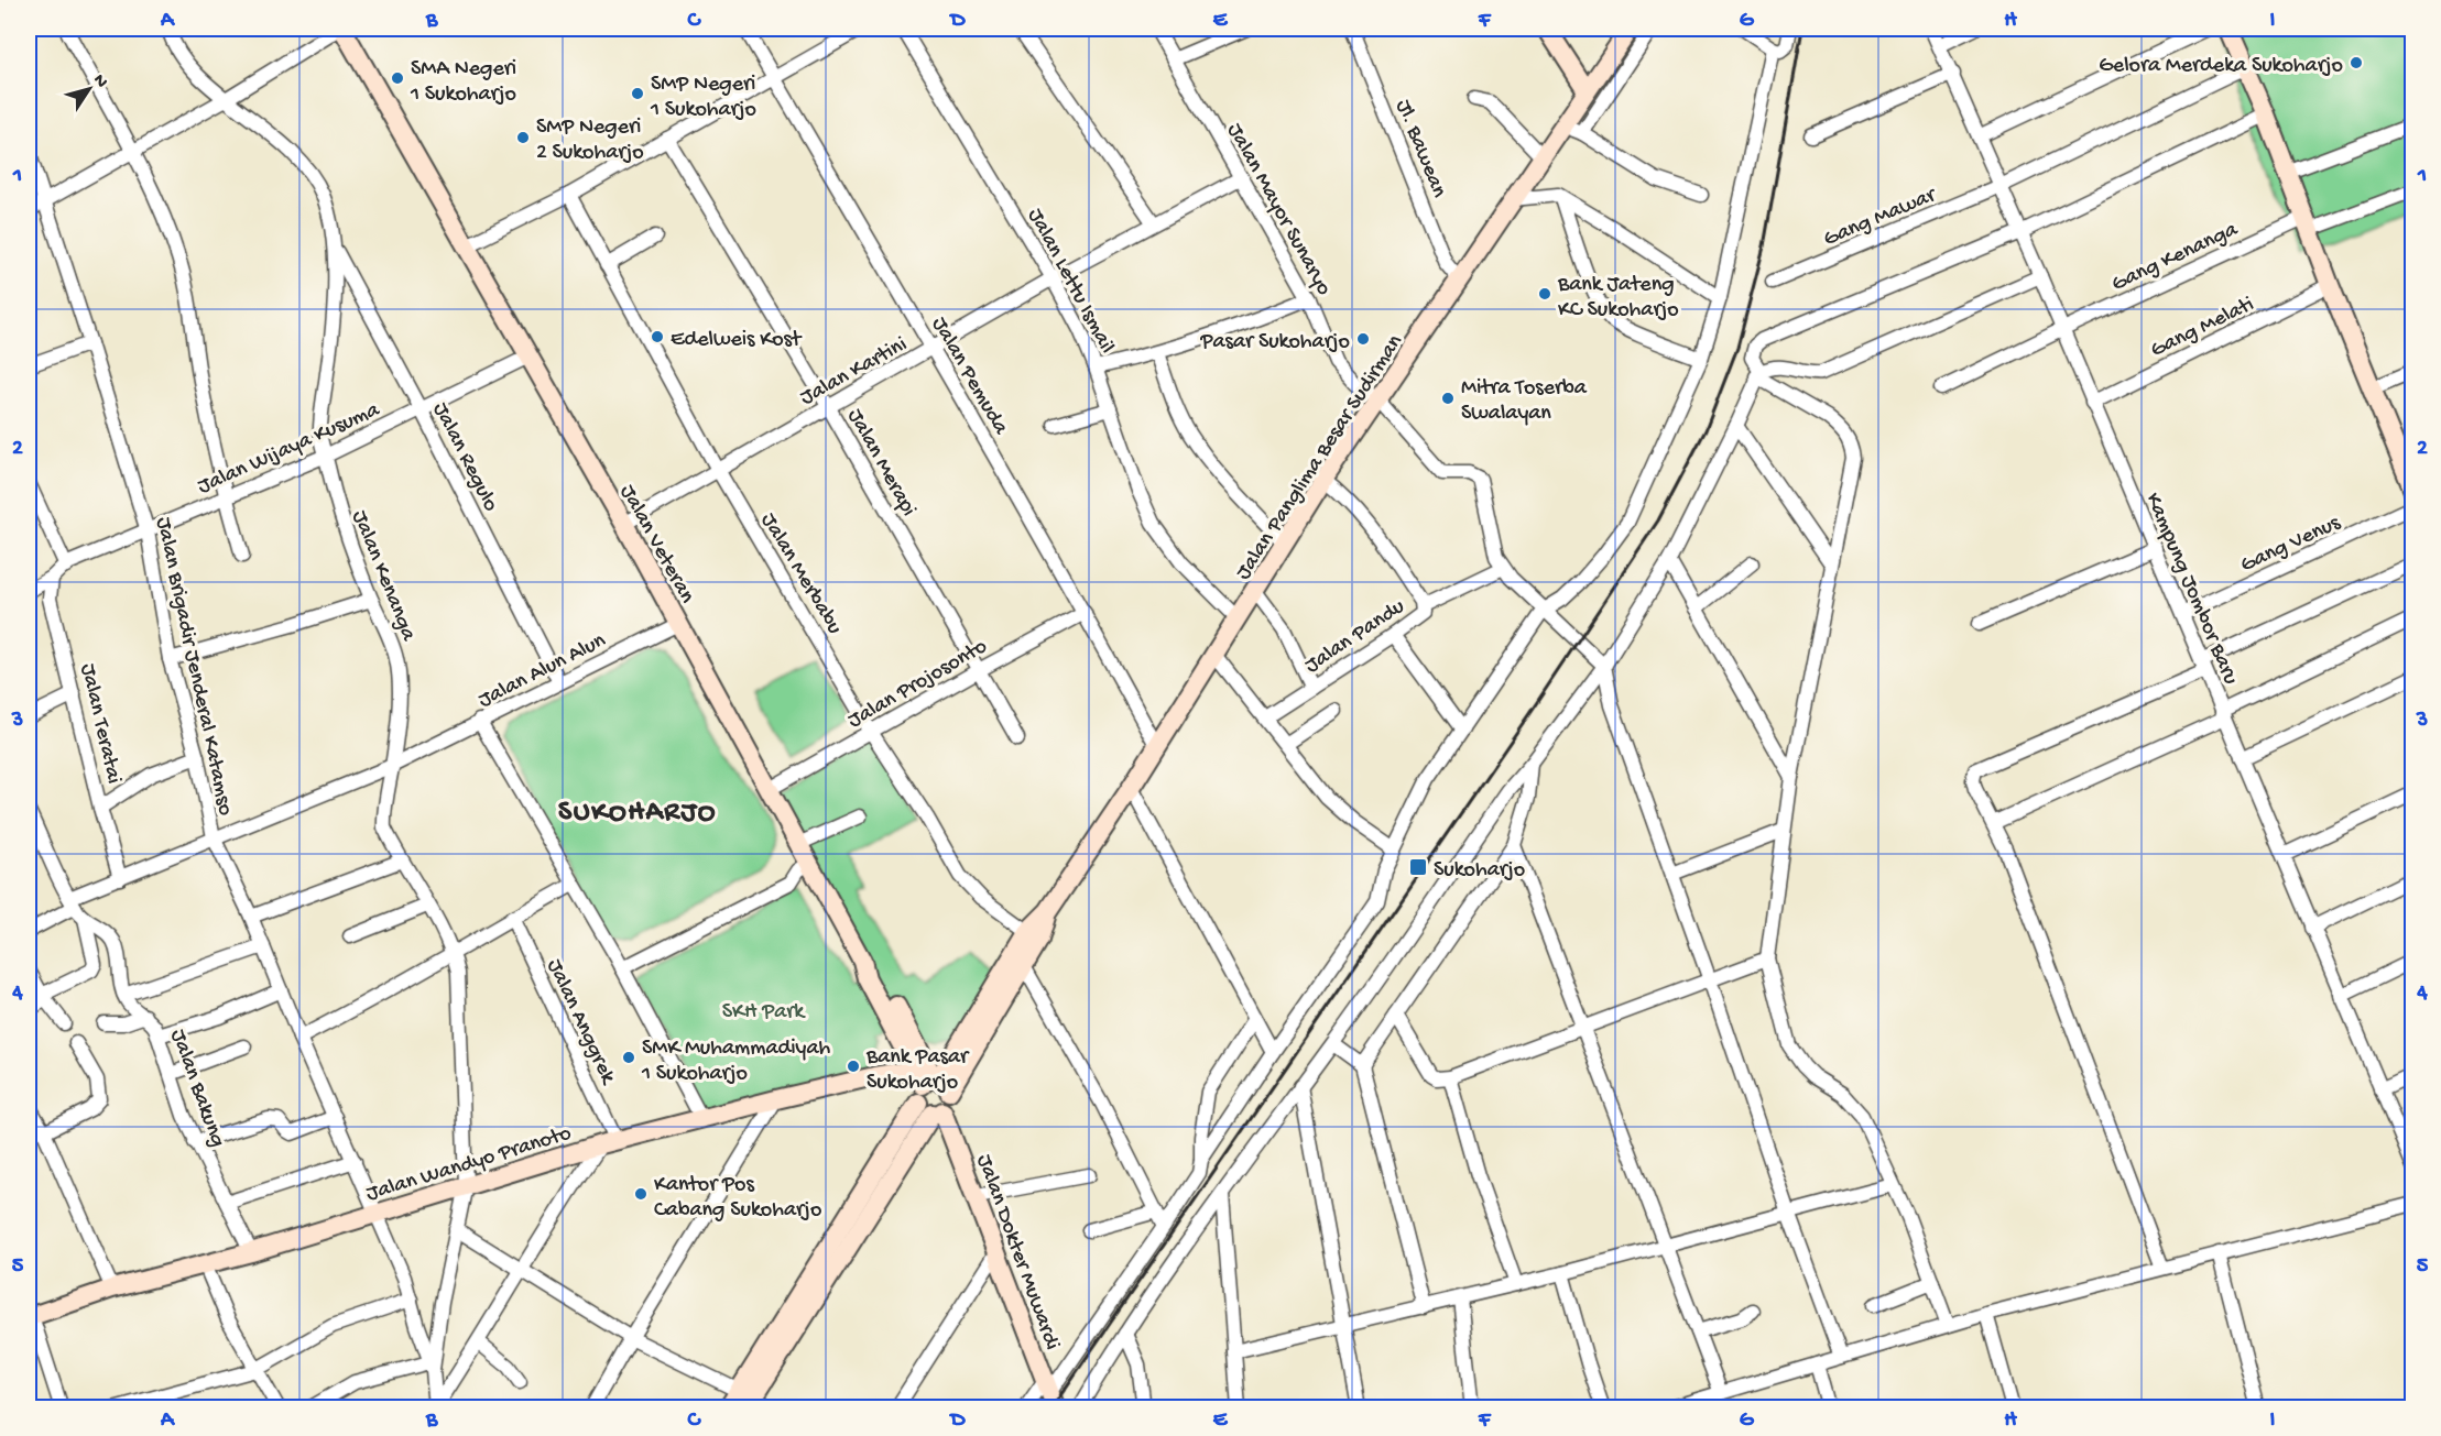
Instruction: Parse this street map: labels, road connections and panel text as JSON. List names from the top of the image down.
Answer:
{
  "streets": {
    "main road": [
      "Jalan Panglima Besar Sudirman",
      "Jalan Veteran",
      "Jalan Wandyo Pranoto",
      "Jalan Dokter Muwardi"
    ],
    "street": [
      "Jl. Bawean",
      "Jalan Mayor Sunaryo",
      "Gang Mawar",
      "Gang Kenanga",
      "Jalan Lettu Ismail",
      "Gang Melati",
      "Jalan Kartini",
      "Jalan Pemuda",
      "Jalan Wijaya Kusuma",
      "Jalan Regulo",
      "Jalan Merapi",
      "Gang Venus",
      "Jalan Merbabu",
      "Jalan Kenanga",
      "Kampung Jombor Baru",
      "Jalan Pandu",
      "Jalan Brigadir Jenderal Katamso",
      "Jalan Alun Alun",
      "Jalan Projosonto",
      "Jalan Teratai",
      "Jalan Anggrek",
      "Jalan Bakung"
    ]
  },
  "crossings": [
    ["Jl. Bawean", "Jalan Panglima Besar Sudirman"],
    ["Jalan Mayor Sunaryo", "Jalan Kartini"],
    ["Jalan Mayor Sunaryo", "Jalan Panglima Besar Sudirman"],
    ["Gang Mawar", "Kampung Jombor Baru"],
    ["Gang Kenanga", "Kampung Jombor Baru"],
    ["Jalan Lettu Ismail", "Jalan Kartini"],
    ["Jalan Lettu Ismail", "Jalan Panglima Besar Sudirman"],
    ["Gang Melati", "Kampung Jombor Baru"],
    ["Jalan Kartini", "Jalan Pemuda"],
    ["Jalan Kartini", "Jalan Merapi"],
    ["Jalan Kartini", "Jalan Veteran"],
    ["Jalan Kartini", "Jalan Merbabu"],
    ["Jalan Pemuda", "Jalan Panglima Besar Sudirman"],
    ["Jalan Pemuda", "Jalan Projosonto"],
    ["Jalan Wijaya Kusuma", "Jalan Regulo"],
    ["Jalan Wijaya Kusuma", "Jalan Veteran"],
    ["Jalan Wijaya Kusuma", "Jalan Kenanga"],
    ["Jalan Wijaya Kusuma", "Jalan Brigadir Jenderal Katamso"],
    ["Jalan Wijaya Kusuma", "Jalan Teratai"],
    ["Jalan Regulo", "Jalan Kenanga"],
    ["Jalan Regulo", "Jalan Alun Alun"],
    ["Jalan Panglima Besar Sudirman", "Jalan Veteran"],
    ["Jalan Panglima Besar Sudirman", "Jalan Merbabu"],
    ["Jalan Panglima Besar Sudirman", "Jalan Pandu"],
    ["Jalan Panglima Besar Sudirman", "Jalan Wandyo Pranoto"],
    ["Jalan Panglima Besar Sudirman", "Jalan Dokter Muwardi"],
    ["Jalan Merapi", "Jalan Projosonto"],
    ["Gang Venus", "Kampung Jombor Baru"],
    ["Jalan Veteran", "Jalan Alun Alun"],
    ["Jalan Veteran", "Jalan Projosonto"],
    ["Jalan Veteran", "Jalan Wandyo Pranoto"],
    ["Jalan Veteran", "Jalan Dokter Muwardi"],
    ["Jalan Merbabu", "Jalan Projosonto"],
    ["Jalan Kenanga", "Jalan Brigadir Jenderal Katamso"],
    ["Jalan Kenanga", "Jalan Wandyo Pranoto"],
    ["Jalan Brigadir Jenderal Katamso", "Jalan Wandyo Pranoto"],
    ["Jalan Alun Alun", "Jalan Wandyo Pranoto"],
    ["Jalan Anggrek", "Jalan Wandyo Pranoto"],
    ["Jalan Bakung", "Jalan Wandyo Pranoto"],
    ["Jalan Wandyo Pranoto", "Jalan Dokter Muwardi"]
  ],
  "districts": ["SUKOHARJO"],
  "parks": ["SKH Park"],
  "places": {
    "other": [
      "Gelora Merdeka Sukoharjo",
      "SMA Negeri 1 Sukoharjo",
      "SMP Negeri 1 Sukoharjo",
      "SMP Negeri 2 Sukoharjo",
      "Bank Jateng KC Sukoharjo",
      "Edelweis Kost",
      "Pasar Sukoharjo",
      "Mitra Toserba Swalayan",
      "SMK Muhammadiyah 1 Sukoharjo",
      "Bank Pasar Sukoharjo",
      "Kantor Pos Cabang Sukoharjo"
    ],
    "transit": ["Sukoharjo"]
  },
  "north": "top right",
  "grid": {
    "columns": [
      "A",
      "B",
      "C",
      "D",
      "E",
      "F",
      "G",
      "H",
      "I"
    ],
    "rows": [
      "1",
      "2",
      "3",
      "4",
      "5"
    ]
  }
}
